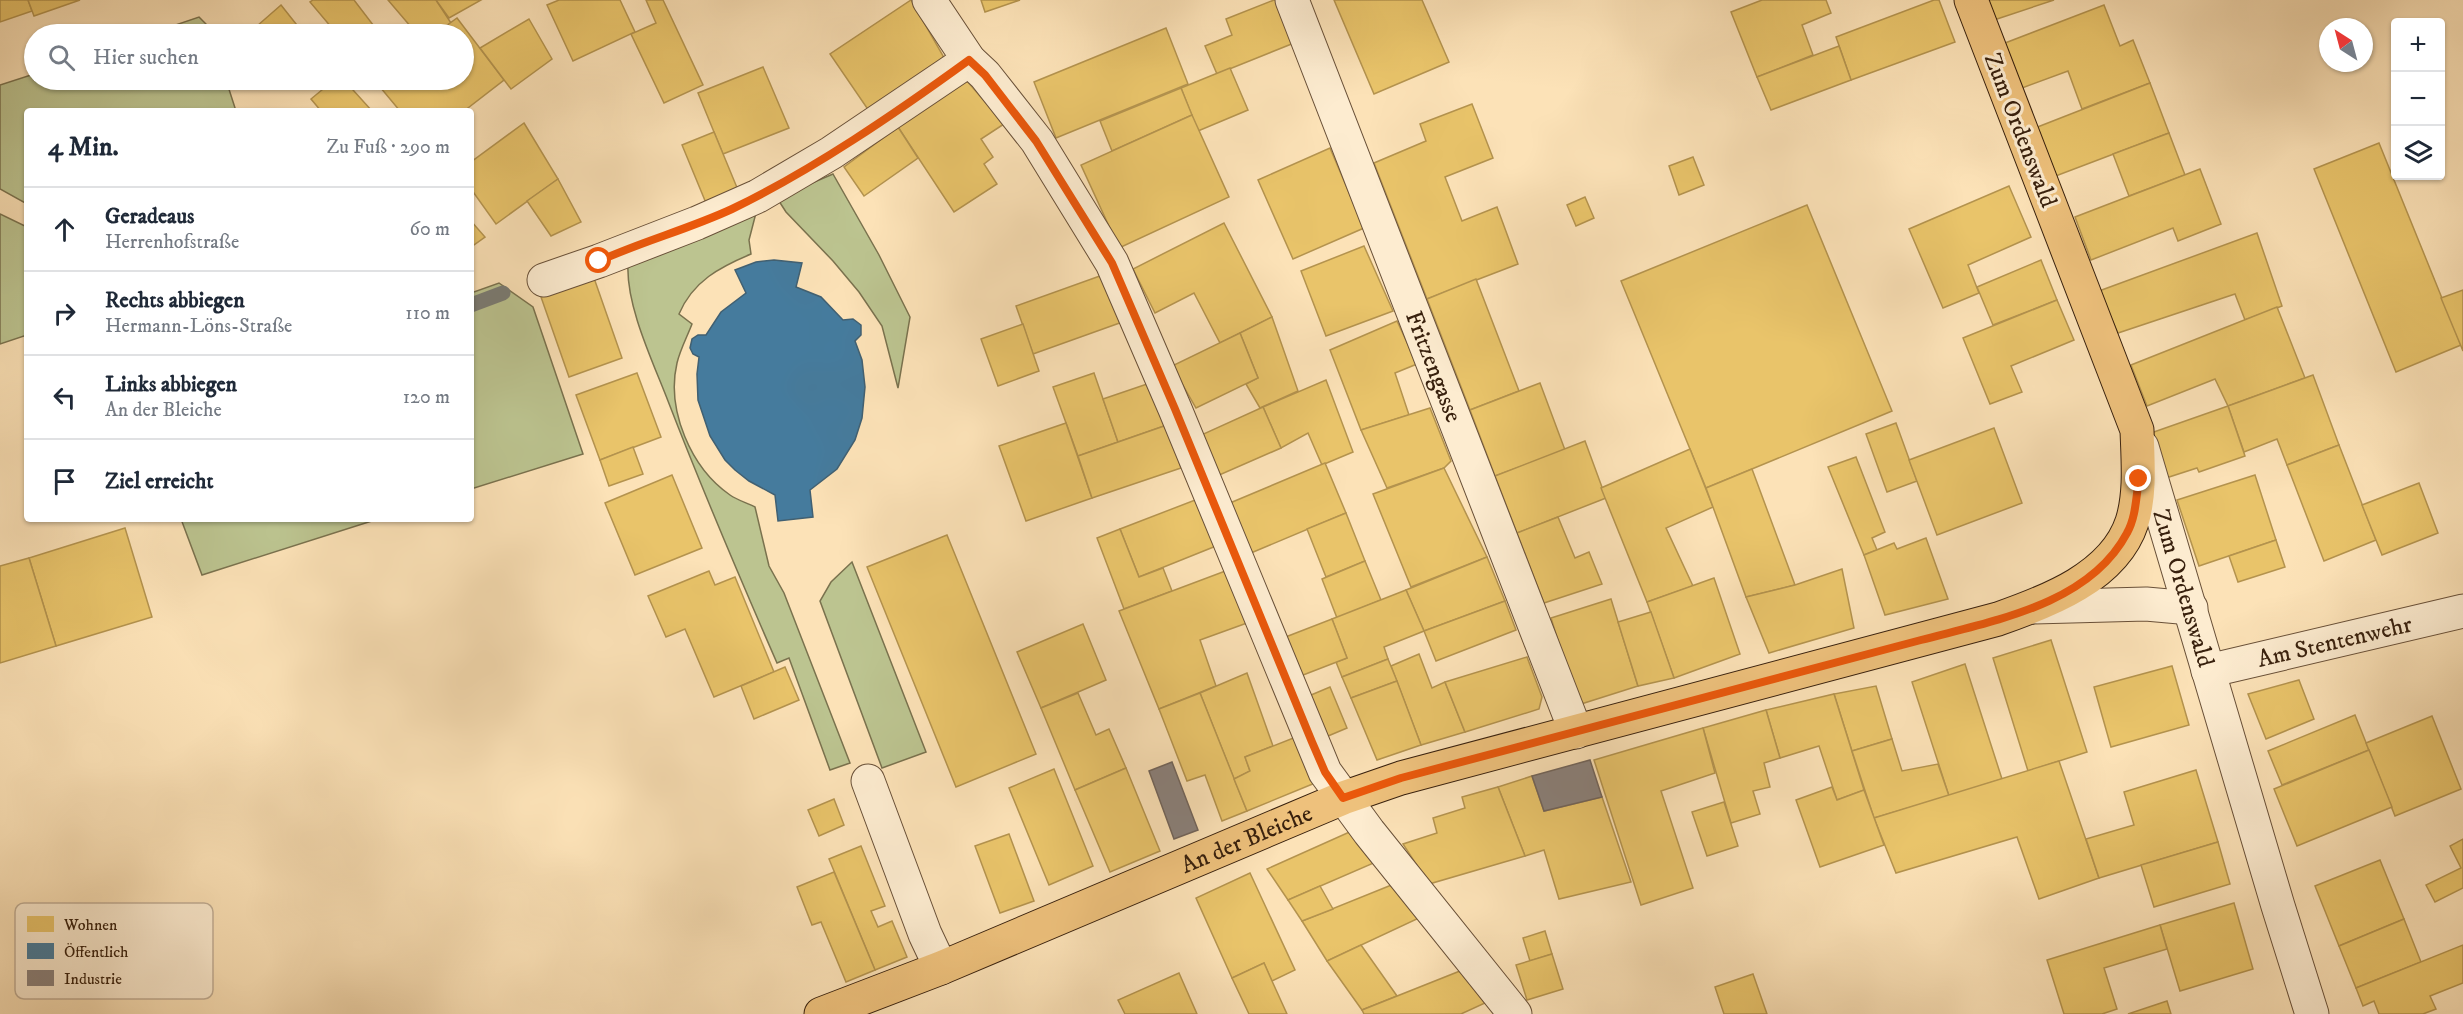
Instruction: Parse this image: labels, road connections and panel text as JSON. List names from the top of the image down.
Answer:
{
  "streets": {
    "main road": ["Zum Ordenswald", "An der Bleiche"],
    "street": ["Fritzengasse", "Am Stentenwehr"]
  },
  "crossings": [
    ["Zum Ordenswald", "Am Stentenwehr"],
    ["Zum Ordenswald", "An der Bleiche"],
    ["Fritzengasse", "An der Bleiche"]
  ],
  "legend": ["Wohnen", "Öffentlich", "Industrie"],
  "north": "top left",
  "page": {
    "map_buttons": ["+", "−"],
    "search": "Hier suchen",
    "heading": ["4 Min.", "Zu Fuß · 290 m"],
    "list": [
      ["Geradeaus", "Herrenhofstraße", "60 m"],
      ["Rechts abbiegen", "Hermann-Löns-Straße", "110 m"],
      ["Links abbiegen", "An der Bleiche", "120 m"],
      "Ziel erreicht"
    ]
  }
}
